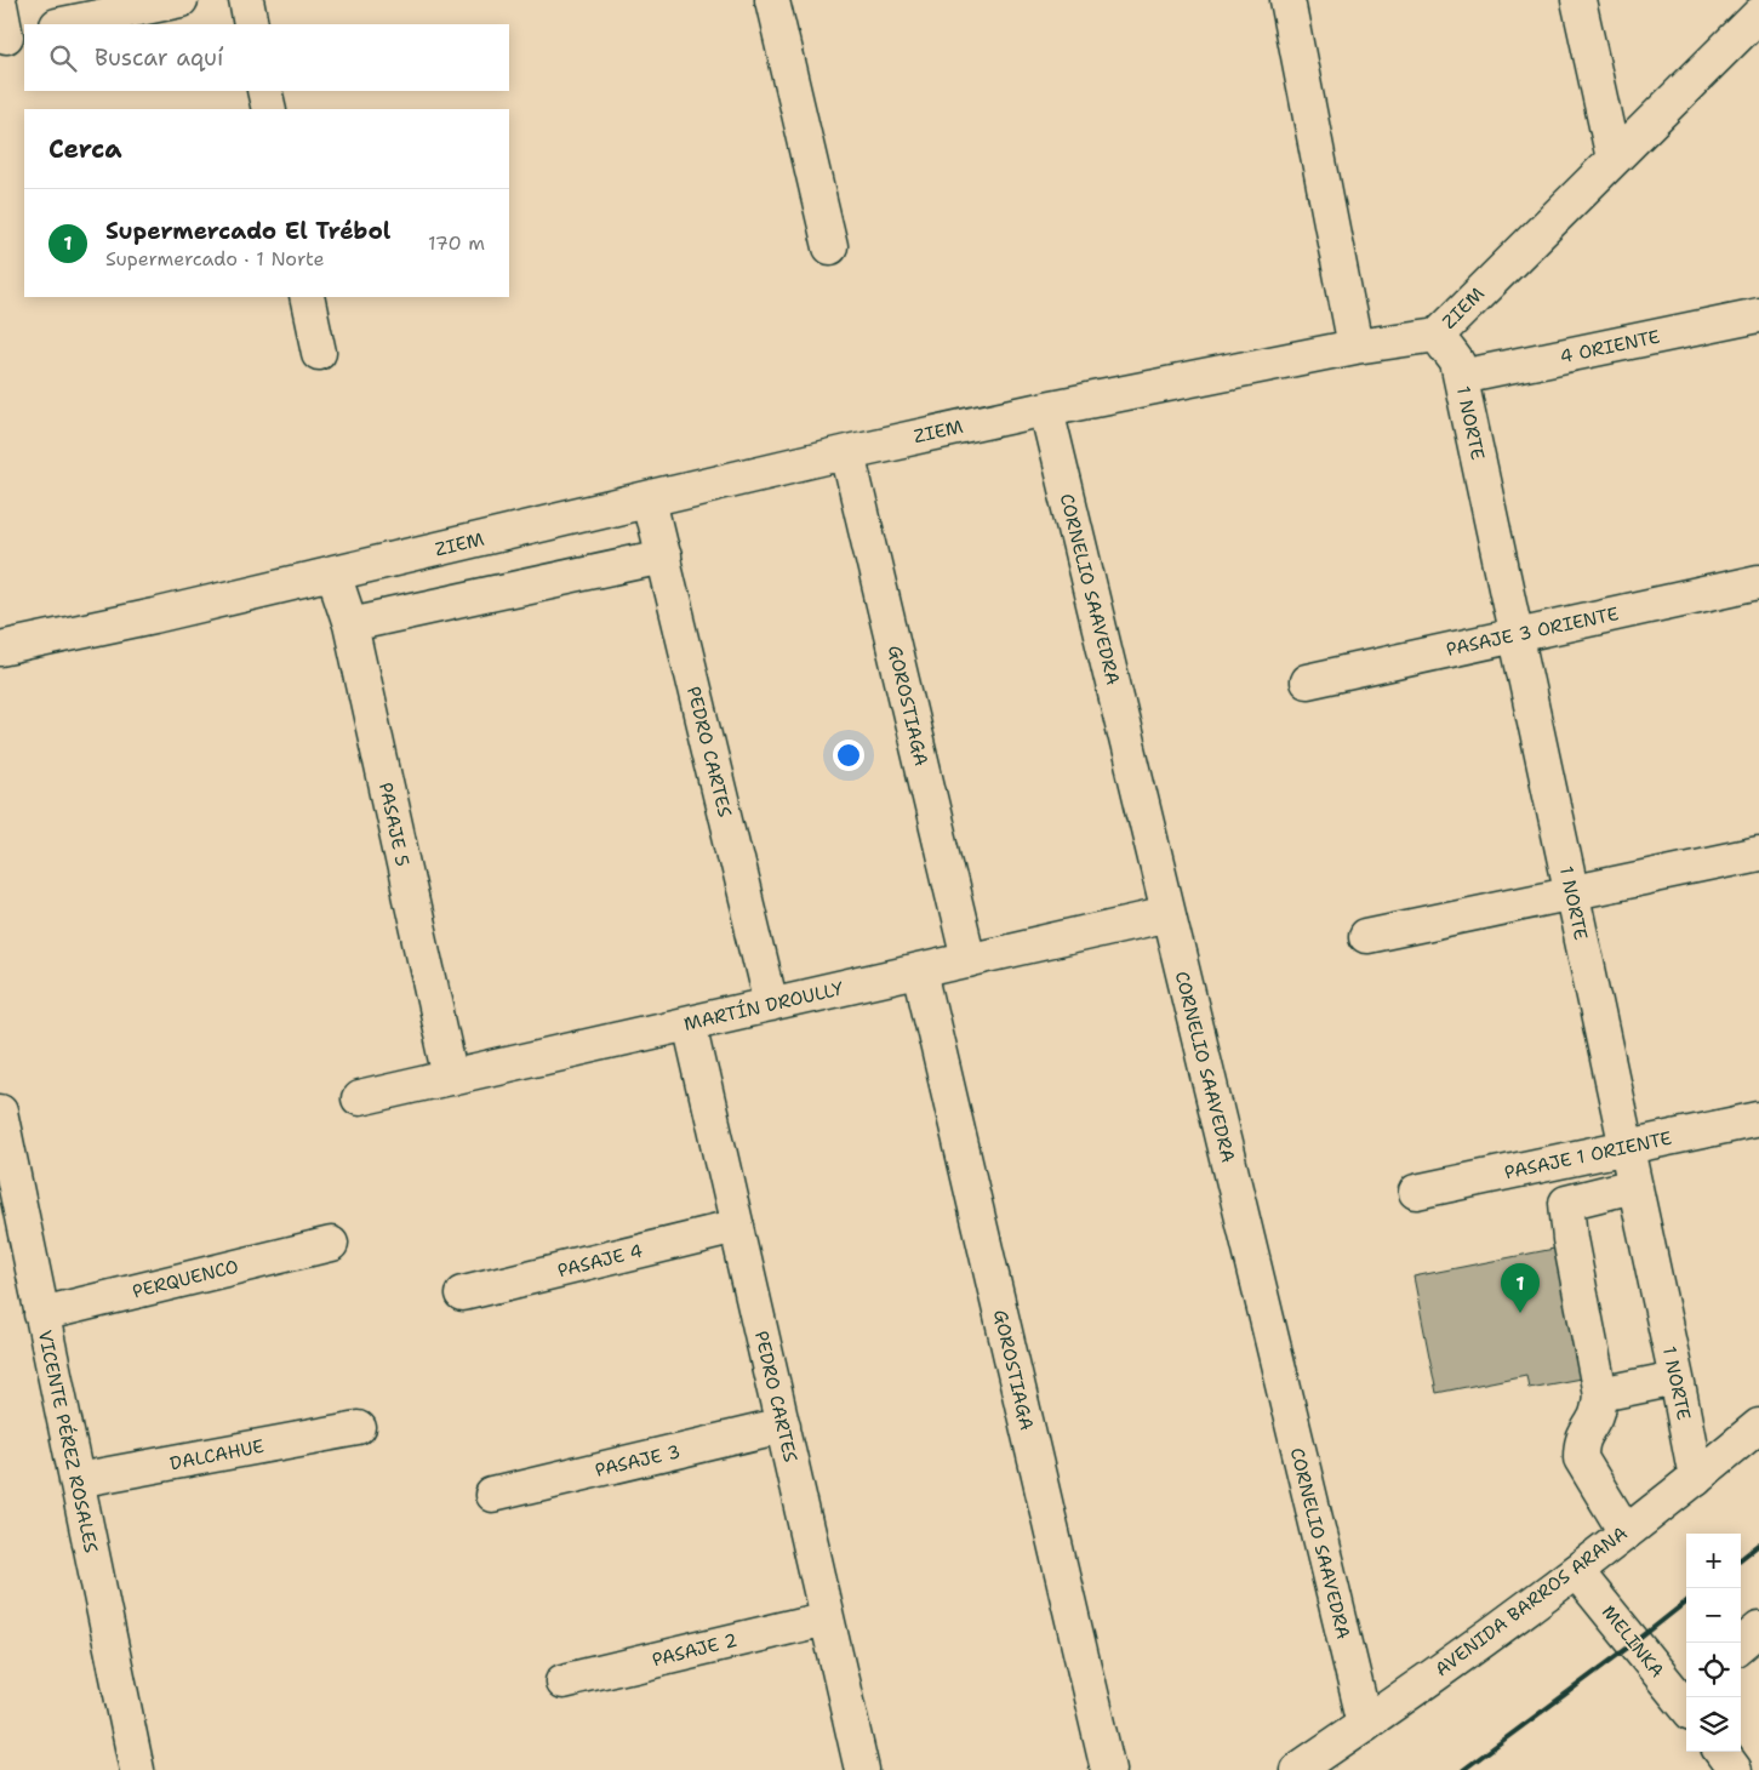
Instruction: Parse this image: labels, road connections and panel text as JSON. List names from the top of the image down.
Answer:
{
  "streets": {
    "street": [
      "ZIEM",
      "4 ORIENTE",
      "1 NORTE",
      "CORNELIO SAAVEDRA",
      "PASAJE 3 ORIENTE",
      "GOROSTIAGA",
      "PEDRO CARTES",
      "PASAJE 5",
      "MARTÍN DROULLY",
      "PASAJE 1 ORIENTE",
      "PASAJE 4",
      "PERQUENCO",
      "VICENTE PÉREZ ROSALES",
      "DALCAHUE",
      "PASAJE 3",
      "AVENIDA BARROS ARANA",
      "MELINKA",
      "PASAJE 2"
    ]
  },
  "crossings": [
    ["ZIEM", "1 NORTE"],
    ["ZIEM", "CORNELIO SAAVEDRA"],
    ["ZIEM", "GOROSTIAGA"],
    ["ZIEM", "PEDRO CARTES"],
    ["ZIEM", "PASAJE 5"],
    ["4 ORIENTE", "1 NORTE"],
    ["1 NORTE", "PASAJE 3 ORIENTE"],
    ["1 NORTE", "PASAJE 1 ORIENTE"],
    ["1 NORTE", "AVENIDA BARROS ARANA"],
    ["CORNELIO SAAVEDRA", "MARTÍN DROULLY"],
    ["CORNELIO SAAVEDRA", "AVENIDA BARROS ARANA"],
    ["GOROSTIAGA", "MARTÍN DROULLY"],
    ["PEDRO CARTES", "MARTÍN DROULLY"],
    ["PEDRO CARTES", "PASAJE 4"],
    ["PEDRO CARTES", "PASAJE 3"],
    ["PEDRO CARTES", "PASAJE 2"],
    ["PASAJE 5", "MARTÍN DROULLY"],
    ["PERQUENCO", "VICENTE PÉREZ ROSALES"],
    ["VICENTE PÉREZ ROSALES", "DALCAHUE"],
    ["AVENIDA BARROS ARANA", "MELINKA"]
  ],
  "page": {
    "search": "Buscar aquí",
    "heading": "Cerca",
    "list": [
      {
        "mark": "1",
        "name": "Supermercado El Trébol",
        "note": "Supermercado · 1 Norte",
        "value": "170 m"
      }
    ],
    "pins": "1",
    "map_buttons": ["+", "−"]
  }
}
